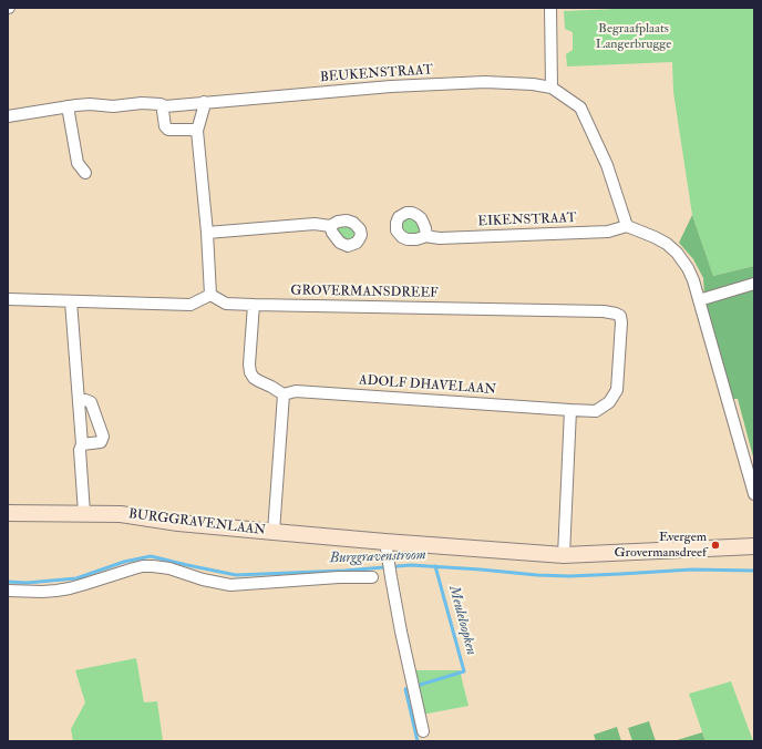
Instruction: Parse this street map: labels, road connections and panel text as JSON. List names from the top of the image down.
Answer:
{
  "streets": {
    "main road": ["BURGGRAVENLAAN"],
    "street": [
      "BEUKENSTRAAT",
      "EIKENSTRAAT",
      "GROVERMANSDREEF",
      "ADOLF DHAVELAAN"
    ]
  },
  "crossings": [
    ["BEUKENSTRAAT", "EIKENSTRAAT"],
    ["GROVERMANSDREEF", "ADOLF DHAVELAAN"]
  ],
  "water": ["Burggravenstroom", "Meuleloopken"],
  "parks": ["Begraafplaats Langerbrugge"],
  "places": ["Evergem Grovermansdreef"]
}
